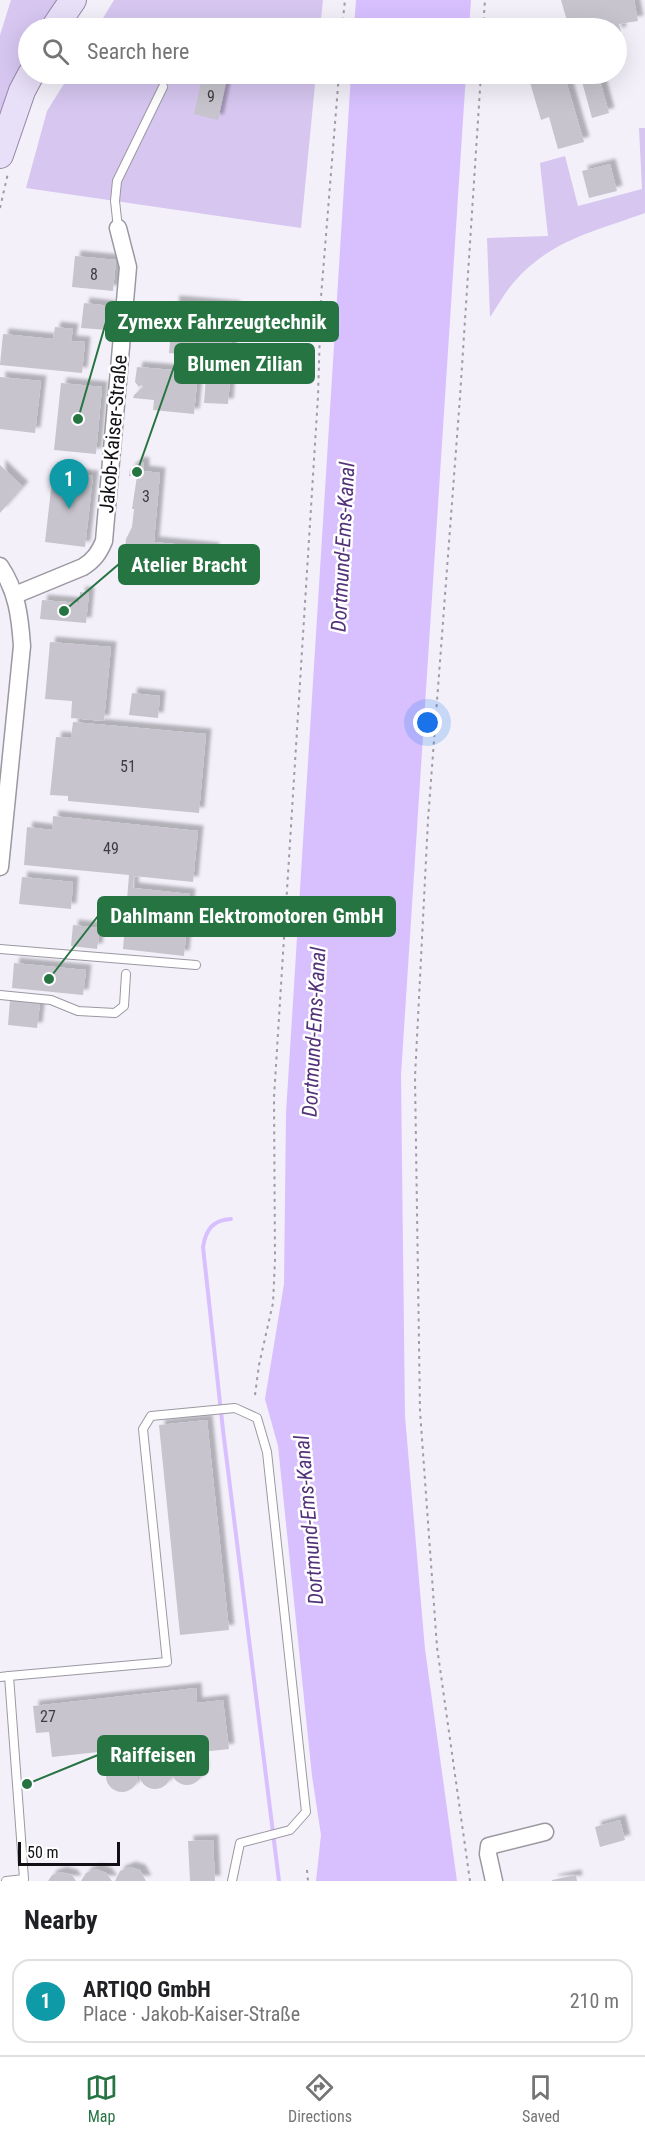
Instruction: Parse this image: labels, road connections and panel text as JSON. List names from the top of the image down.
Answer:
{
  "streets": {
    "street": ["Jakob-Kaiser-Straße"]
  },
  "water": ["Dortmund-Ems-Kanal"],
  "places": [
    "Zymexx Fahrzeugtechnik",
    "Blumen Zilian",
    "Atelier Bracht",
    "Dahlmann Elektromotoren GmbH",
    "Raiffeisen"
  ],
  "house_numbers": [
    "9",
    "8",
    "3",
    "51",
    "49",
    "27"
  ],
  "scale_bar": "50 m",
  "page": {
    "search": "Search here",
    "pins": "1",
    "scale": "50 m",
    "heading": "Nearby",
    "list": [
      {
        "mark": "1",
        "name": "ARTIQO GmbH",
        "note": "Place · Jakob-Kaiser-Straße",
        "value": "210 m"
      }
    ],
    "nav": ["Map", "Directions", "Saved"]
  }
}
